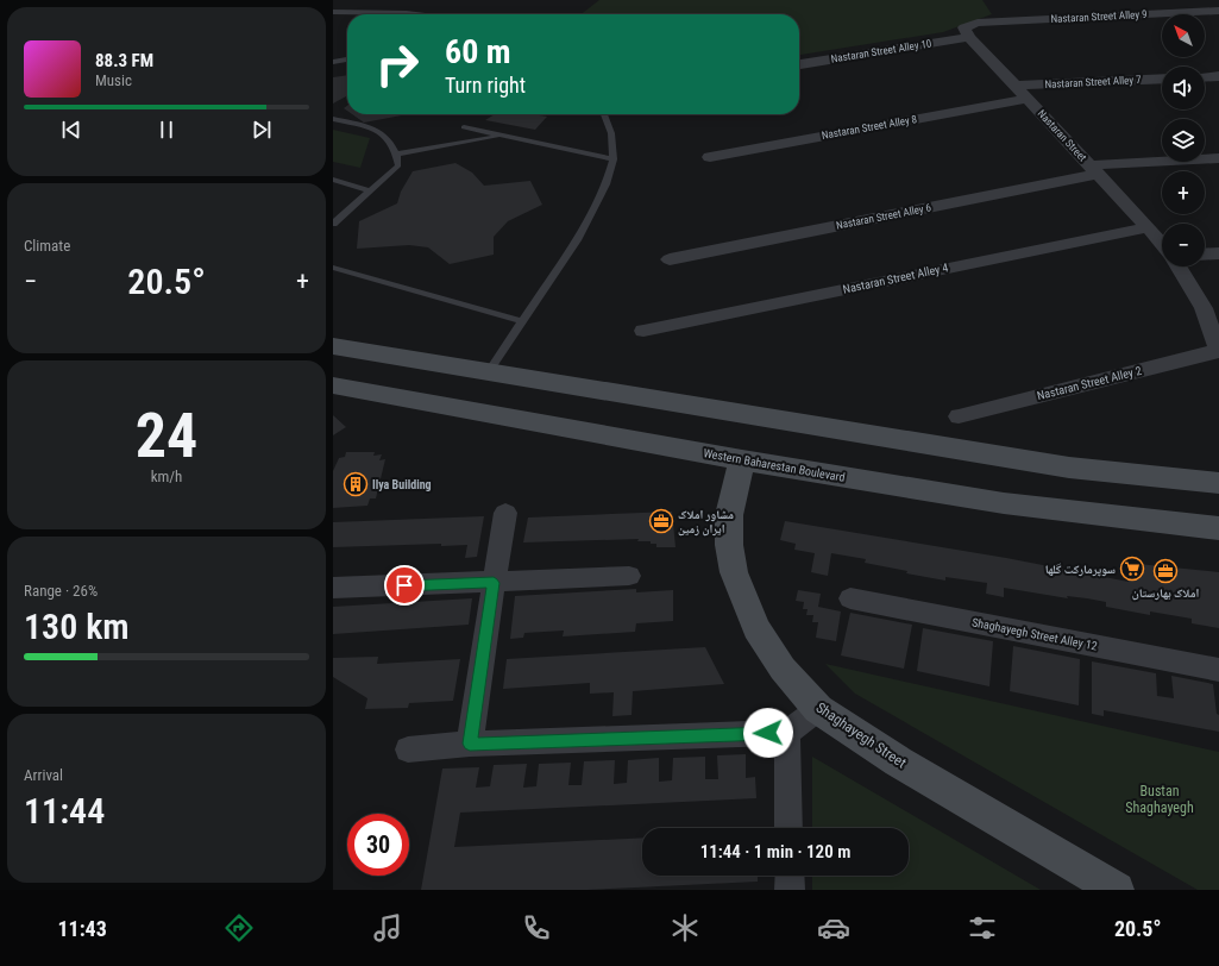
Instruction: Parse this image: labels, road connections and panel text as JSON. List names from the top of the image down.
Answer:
{
  "streets": {
    "street": [
      "Nastaran Street Alley 9",
      "Nastaran Street Alley 10",
      "Nastaran Street Alley 7",
      "Nastaran Street Alley 8",
      "Nastaran Street",
      "Nastaran Street Alley 6",
      "Nastaran Street Alley 4",
      "Nastaran Street Alley 2",
      "Western Baharestan Boulevard",
      "Shaghayegh Street Alley 12",
      "Shaghayegh Street"
    ]
  },
  "crossings": [
    ["Nastaran Street Alley 9", "Nastaran Street Alley 10"],
    ["Nastaran Street Alley 9", "Nastaran Street"],
    ["Nastaran Street Alley 10", "Nastaran Street"],
    ["Nastaran Street Alley 7", "Nastaran Street"],
    ["Nastaran Street Alley 8", "Nastaran Street"],
    ["Nastaran Street", "Nastaran Street Alley 6"],
    ["Nastaran Street", "Nastaran Street Alley 4"],
    ["Western Baharestan Boulevard", "Shaghayegh Street"]
  ],
  "parks": ["Bustan Shaghayegh"],
  "places": {
    "building": ["Ilya Building"],
    "office": ["مشاور املاک ایران زمین", "املاک بهارستان"],
    "supermarket": ["سوپرمارکت گلها"]
  },
  "north": "top left",
  "page": {
    "map_buttons": ["+", "−"],
    "turn": ["60 m", "Turn right"],
    "song": ["88.3 FM", "Music"],
    "tile": [
      "Climate",
      ["24", "km/h"],
      ["Range · 26%", "130 km"],
      ["Arrival", "11:44"]
    ],
    "heat": ["−", "20.5°", "+"],
    "limit": "30",
    "trip": "11:44 · 1 min · 120 m",
    "tabs": ["11:43", "20.5°"]
  }
}
